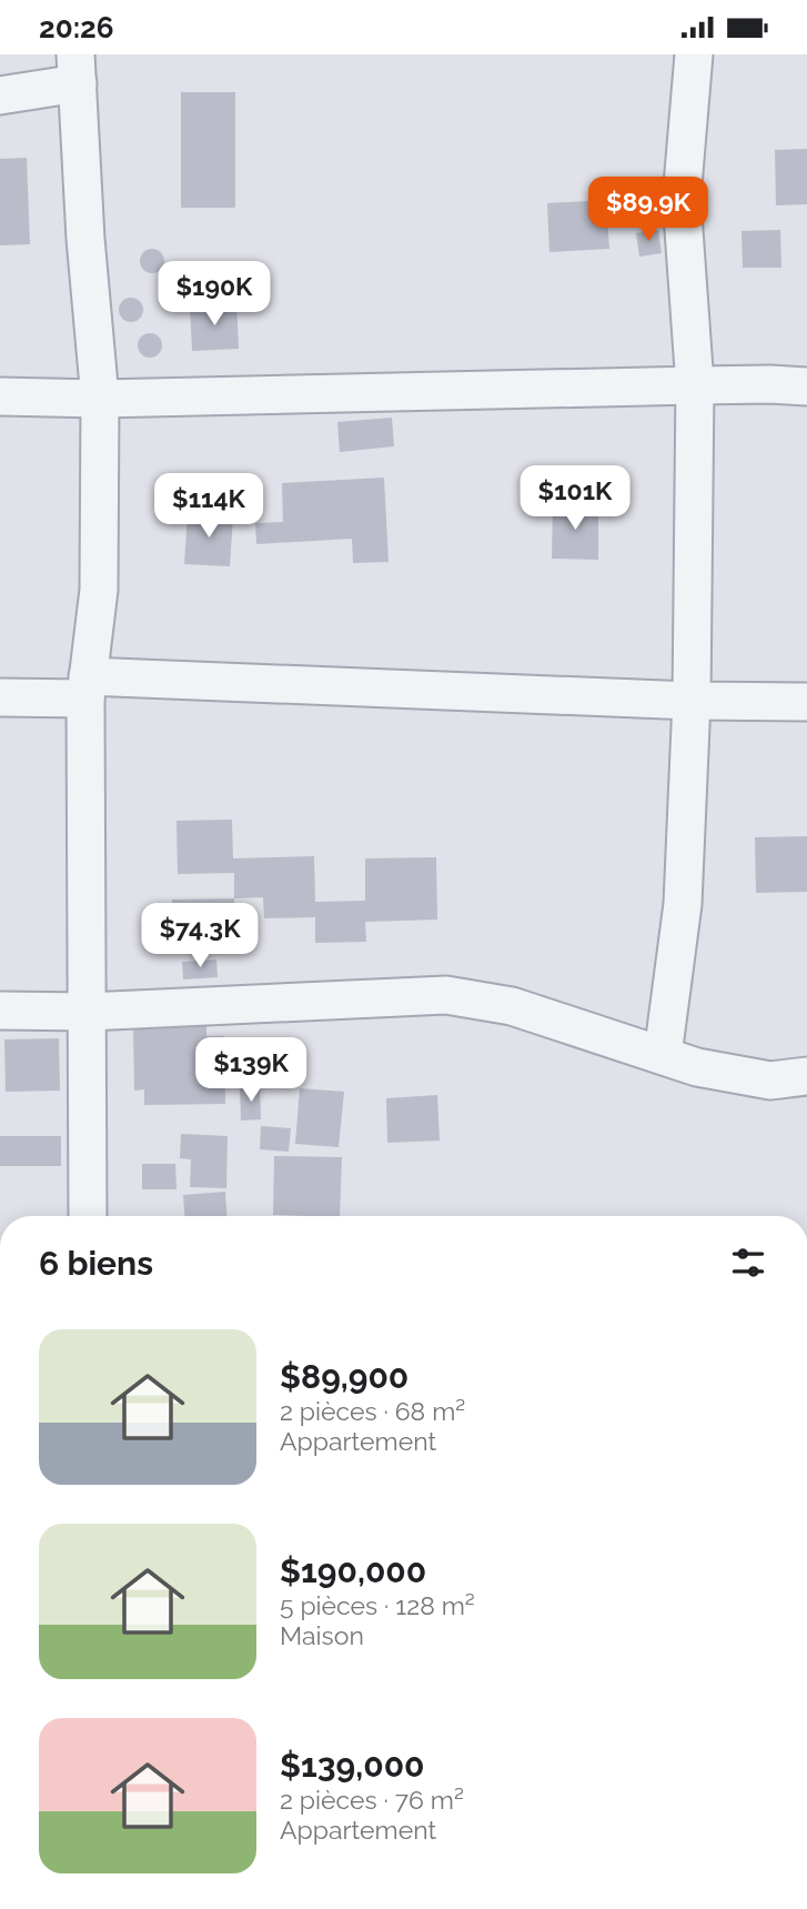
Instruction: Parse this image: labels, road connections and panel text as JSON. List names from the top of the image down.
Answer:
{
  "page": {
    "status": "20:26",
    "price": [
      "$89.9K",
      "$190K",
      "$101K",
      "$114K",
      "$74.3K",
      "$139K"
    ],
    "heading": "6 biens",
    "list": [
      {
        "name": "$89,900",
        "note": "2 pièces · 68 m² · Appartement"
      },
      {
        "name": "$190,000",
        "note": "5 pièces · 128 m² · Maison"
      },
      {
        "name": "$139,000",
        "note": "2 pièces · 76 m² · Appartement"
      }
    ]
  }
}
